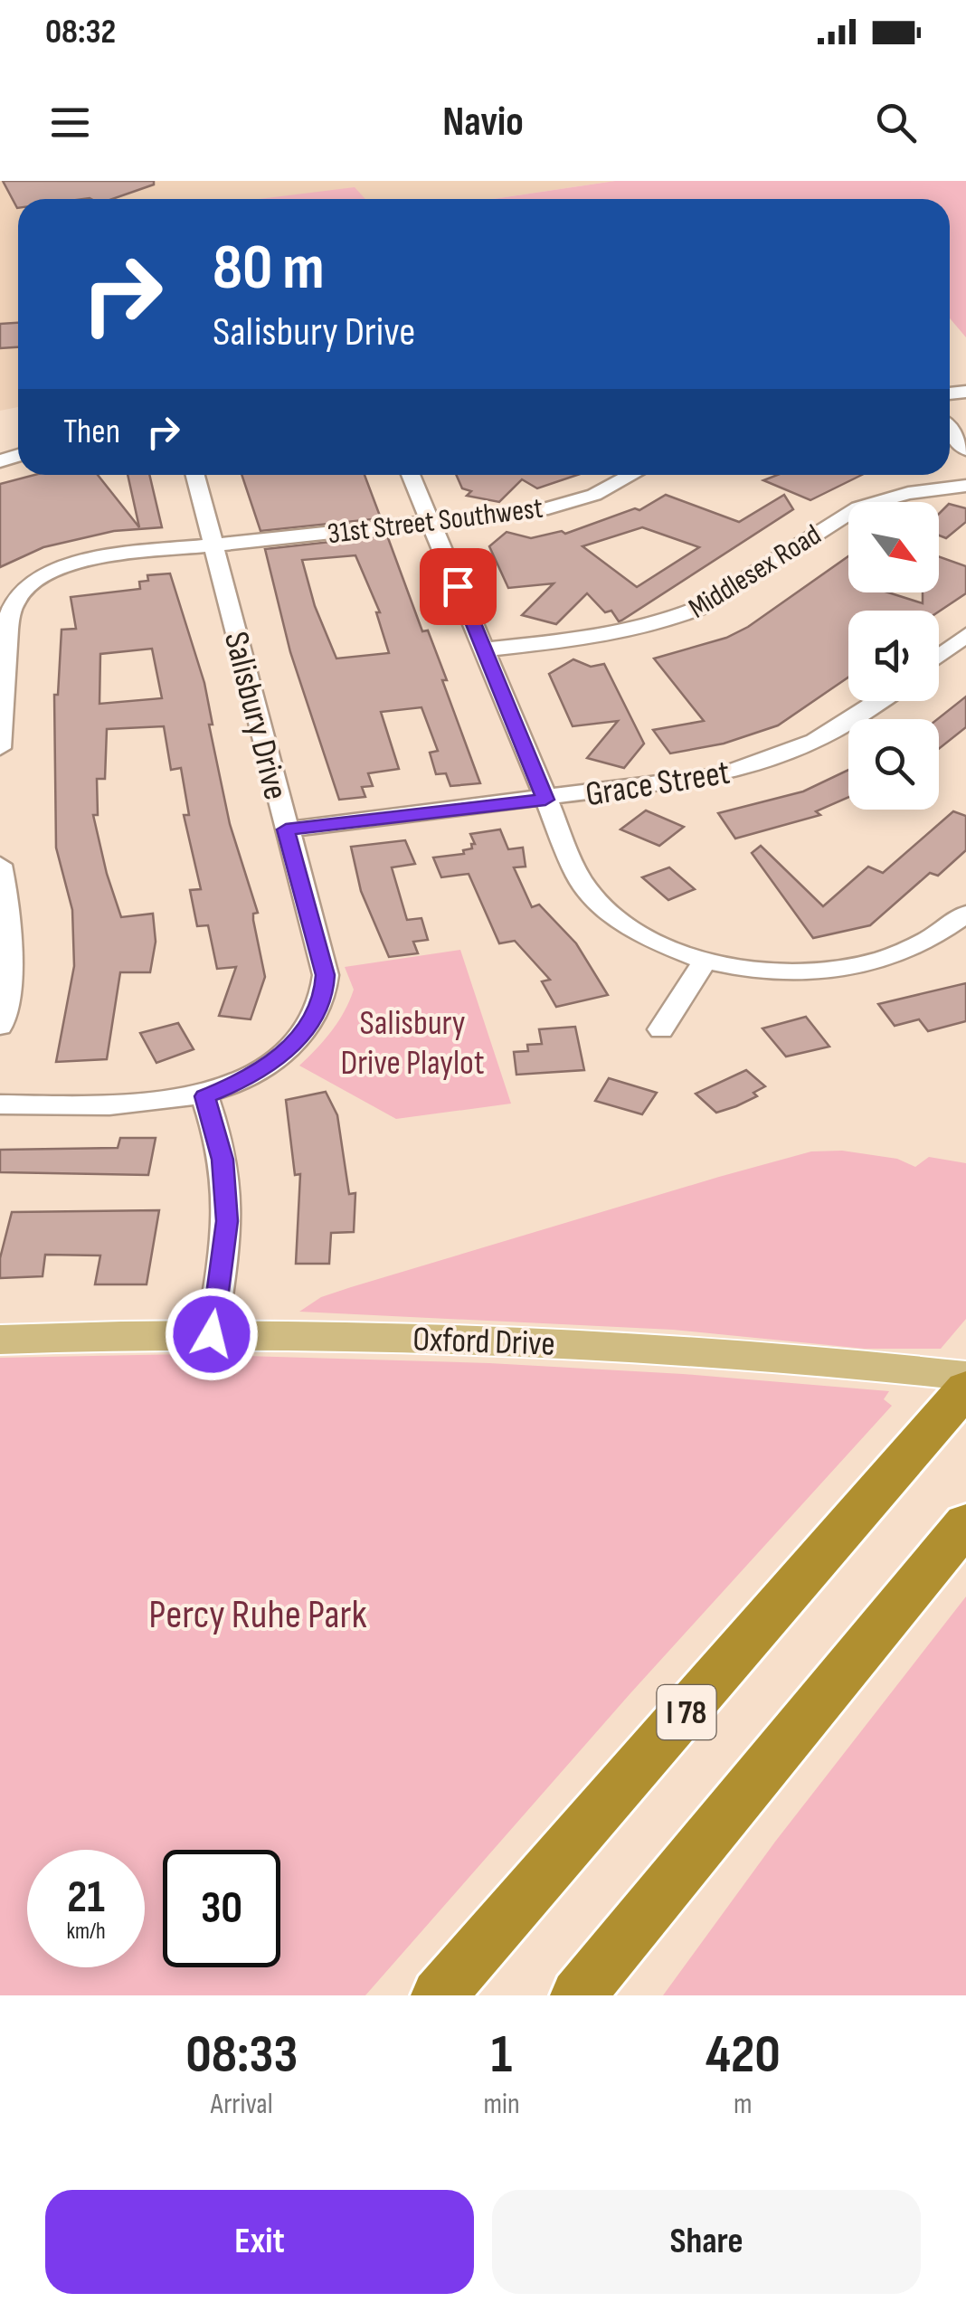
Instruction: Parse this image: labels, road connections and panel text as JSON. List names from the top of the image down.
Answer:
{
  "streets": {
    "highway": ["I 78"],
    "main road": ["Oxford Drive"],
    "street": [
      "31st Street Southwest",
      "Middlesex Road",
      "Salisbury Drive",
      "Grace Street"
    ]
  },
  "crossings": [
    ["31st Street Southwest", "Salisbury Drive"],
    ["Salisbury Drive", "Grace Street"]
  ],
  "parks": ["Salisbury Drive Playlot", "Percy Ruhe Park"],
  "north": "bottom right",
  "page": {
    "status": "08:32",
    "header": "Navio",
    "turn": ["80 m", "Salisbury Drive"],
    "then": "Then",
    "speed": "21 km/h",
    "limit": "30",
    "eta": [
      "08:33",
      "Arrival",
      "1",
      "min",
      "420",
      "m"
    ],
    "buttons": ["Exit", "Share"]
  }
}
